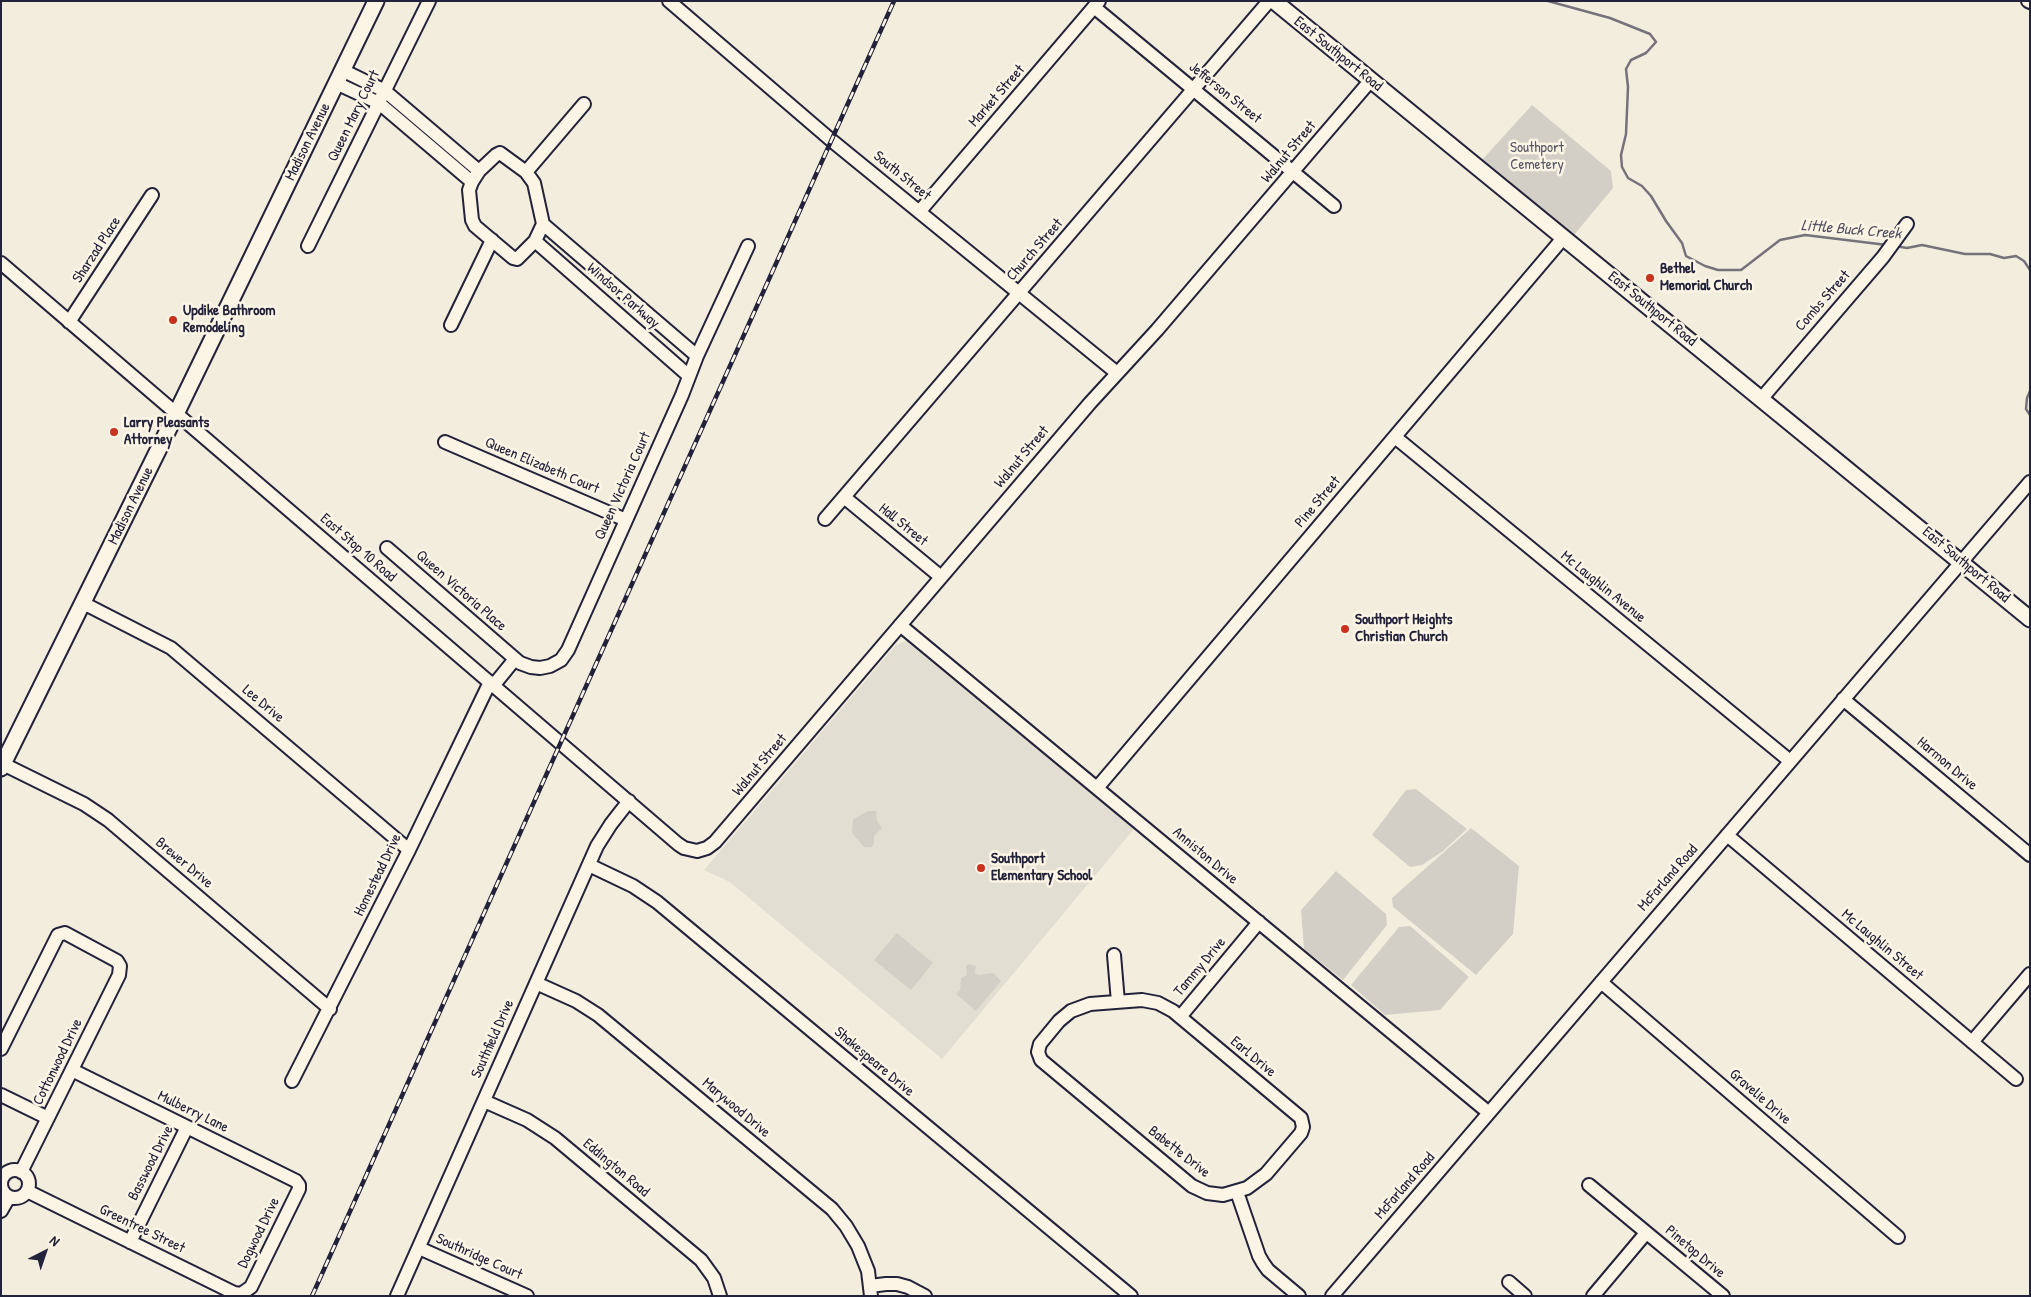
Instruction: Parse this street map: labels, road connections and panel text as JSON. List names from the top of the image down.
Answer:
{
  "streets": {
    "main road": ["East Southport Road", "Madison Avenue"],
    "street": [
      "Jefferson Street",
      "Market Street",
      "Queen Mary Court",
      "Walnut Street",
      "South Street",
      "Sharzad Place",
      "Church Street",
      "Windsor Parkway",
      "Combs Street",
      "Queen Elizabeth Court",
      "Queen Victoria Court",
      "Pine Street",
      "Hall Street",
      "East Stop 10 Road",
      "Mc Laughlin Avenue",
      "Queen Victoria Place",
      "Lee Drive",
      "Harmon Drive",
      "Anniston Drive",
      "Brewer Drive",
      "Homestead Drive",
      "McFarland Road",
      "Mc Laughlin Street",
      "Tammy Drive",
      "Southfield Drive",
      "Earl Drive",
      "Cottonwood Drive",
      "Shakespeare Drive",
      "Gravelie Drive",
      "Marywood Drive",
      "Mulberry Lane",
      "Babette Drive",
      "Basswood Drive",
      "Eddington Road",
      "Greentree Street",
      "Dogwood Drive",
      "Pinetop Drive",
      "Southridge Court"
    ]
  },
  "crossings": [
    ["East Southport Road", "Walnut Street"],
    ["East Southport Road", "Combs Street"],
    ["East Southport Road", "Pine Street"],
    ["East Southport Road", "McFarland Road"],
    ["Jefferson Street", "Market Street"],
    ["Jefferson Street", "Walnut Street"],
    ["Jefferson Street", "Church Street"],
    ["Market Street", "South Street"],
    ["Madison Avenue", "East Stop 10 Road"],
    ["Madison Avenue", "Lee Drive"],
    ["Madison Avenue", "Brewer Drive"],
    ["Walnut Street", "South Street"],
    ["Walnut Street", "Hall Street"],
    ["Walnut Street", "East Stop 10 Road"],
    ["Walnut Street", "Anniston Drive"],
    ["South Street", "Church Street"],
    ["Sharzad Place", "East Stop 10 Road"],
    ["Church Street", "Hall Street"],
    ["Windsor Parkway", "Queen Victoria Court"],
    ["Queen Elizabeth Court", "Queen Victoria Court"],
    ["Queen Victoria Court", "Queen Victoria Place"],
    ["Pine Street", "Mc Laughlin Avenue"],
    ["Pine Street", "Anniston Drive"],
    ["East Stop 10 Road", "Homestead Drive"],
    ["East Stop 10 Road", "Southfield Drive"],
    ["Mc Laughlin Avenue", "McFarland Road"],
    ["Lee Drive", "Homestead Drive"],
    ["Harmon Drive", "McFarland Road"],
    ["Anniston Drive", "McFarland Road"],
    ["Anniston Drive", "Tammy Drive"],
    ["Brewer Drive", "Homestead Drive"],
    ["McFarland Road", "Mc Laughlin Street"],
    ["McFarland Road", "Gravelie Drive"],
    ["Tammy Drive", "Earl Drive"],
    ["Tammy Drive", "Babette Drive"],
    ["Southfield Drive", "Shakespeare Drive"],
    ["Southfield Drive", "Marywood Drive"],
    ["Southfield Drive", "Eddington Road"],
    ["Southfield Drive", "Southridge Court"],
    ["Earl Drive", "Babette Drive"],
    ["Cottonwood Drive", "Mulberry Lane"],
    ["Cottonwood Drive", "Greentree Street"],
    ["Mulberry Lane", "Basswood Drive"],
    ["Mulberry Lane", "Dogwood Drive"],
    ["Basswood Drive", "Greentree Street"],
    ["Greentree Street", "Dogwood Drive"]
  ],
  "water": ["Little Buck Creek"],
  "parks": ["Southport Cemetery"],
  "places": [
    "Bethel Memorial Church",
    "Updike Bathroom Remodeling",
    "Larry Pleasants Attorney",
    "Southport Heights Christian Church",
    "Southport Elementary School"
  ],
  "north": "top right"
}
